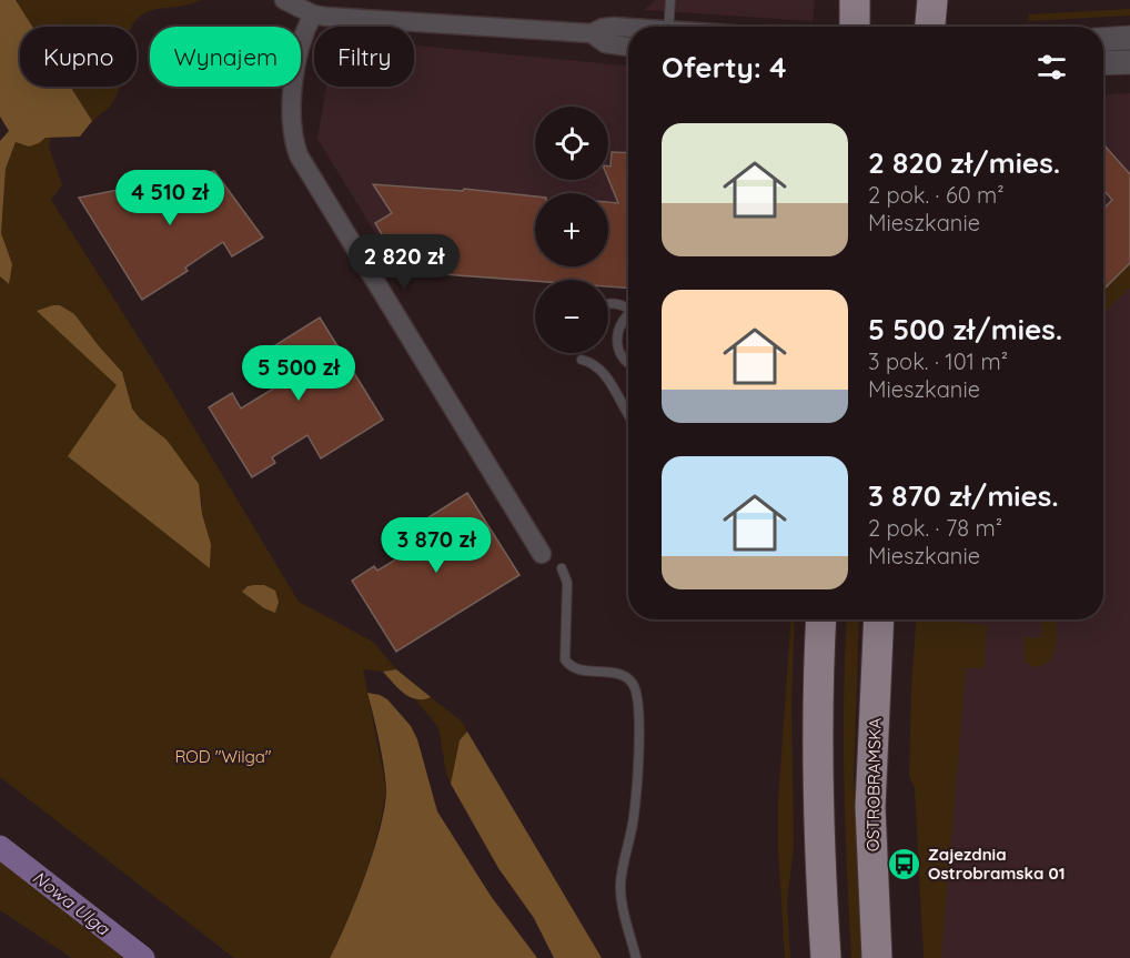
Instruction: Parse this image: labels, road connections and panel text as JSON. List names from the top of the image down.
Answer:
{
  "streets": {
    "main road": ["OSTROBRAMSKA"]
  },
  "water": ["Nowa Ulga"],
  "parks": ["ROD \"Wilga\""],
  "places": {
    "bus stop": ["Zajezdnia Ostrobramska 01"]
  },
  "page": {
    "chip": ["Kupno", "Wynajem", "Filtry"],
    "heading": "Oferty: 4",
    "map_buttons": ["+", "−"],
    "list": [
      {
        "name": "2 820 zł/mies.",
        "note": "2 pok. · 60 m² · Mieszkanie"
      },
      {
        "name": "5 500 zł/mies.",
        "note": "3 pok. · 101 m² · Mieszkanie"
      },
      {
        "name": "3 870 zł/mies.",
        "note": "2 pok. · 78 m² · Mieszkanie"
      }
    ],
    "price": [
      "4 510 zł",
      "2 820 zł",
      "5 500 zł",
      "3 870 zł"
    ]
  }
}
